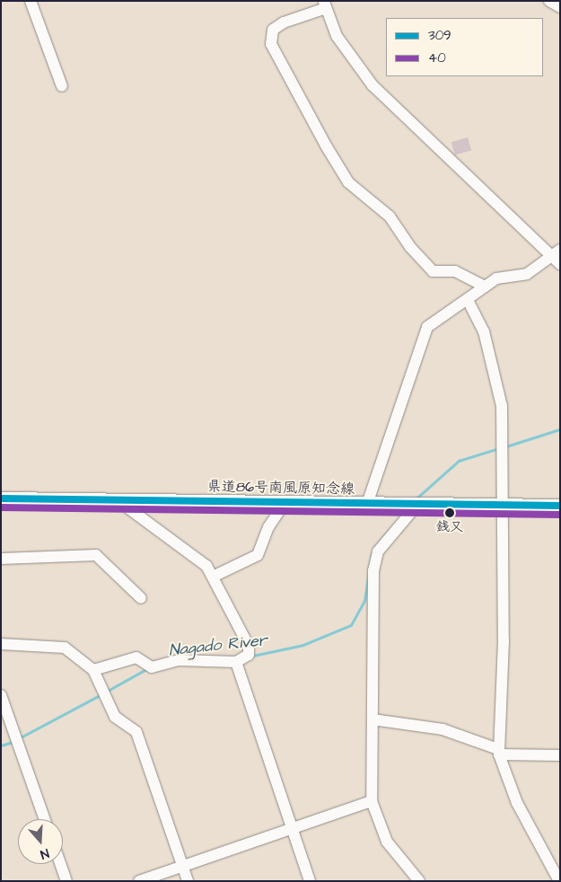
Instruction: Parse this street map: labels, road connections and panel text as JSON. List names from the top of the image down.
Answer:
{
  "streets": {
    "main road": ["県道86号南風原知念線"]
  },
  "water": ["Nagado River"],
  "places": ["銭又"],
  "lines": ["transit line 309", "transit line 40"],
  "legend": ["309", "40"],
  "north": "bottom"
}
